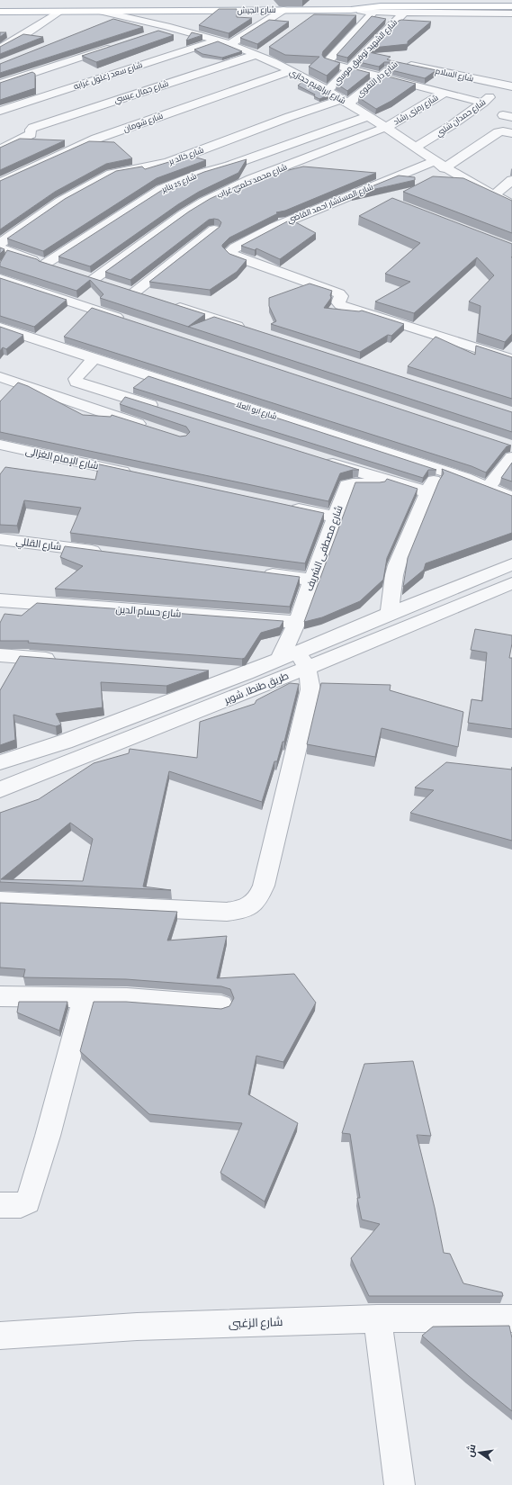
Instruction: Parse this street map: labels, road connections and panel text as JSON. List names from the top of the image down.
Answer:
{
  "streets": {
    "main road": ["شارع الجيش"],
    "street": [
      "شارع الشهيد توفيق موسى",
      "شارع السلام",
      "شارع سعد زغلول غرابه",
      "شارع دار التقوى",
      "شارع ابراهيم حجازي",
      "شارع جمال عيسي",
      "شارع رمزى رشاد",
      "شارع حمدان شلبي",
      "شارع شومان",
      "شارع خالد بر",
      "شارع محمد حلمي غراب",
      "شارع 25 يناير",
      "شارع المستشار احمد القاضي",
      "شارع ابو العلا",
      "شارع الإمام الغزالى",
      "شارع القللي",
      "شارع مصطفى الشريف",
      "شارع حسام الدين",
      "طريق طنطا, شوبر",
      "شارع الزغبى"
    ]
  },
  "crossings": [
    ["شارع الجيش", "شارع الشهيد توفيق موسى"],
    ["شارع الجيش", "شارع ابراهيم حجازي"],
    ["شارع الشهيد توفيق موسى", "شارع ابراهيم حجازي"],
    ["شارع السلام", "شارع دار التقوى"],
    ["شارع السلام", "شارع حمدان شلبي"],
    ["شارع سعد زغلول غرابه", "شارع ابراهيم حجازي"],
    ["شارع دار التقوى", "شارع ابراهيم حجازي"],
    ["شارع دار التقوى", "شارع خالد بر"],
    ["شارع ابراهيم حجازي", "شارع جمال عيسي"],
    ["شارع ابراهيم حجازي", "شارع رمزى رشاد"],
    ["شارع ابراهيم حجازي", "شارع حمدان شلبي"],
    ["شارع ابراهيم حجازي", "شارع شومان"],
    ["شارع ابراهيم حجازي", "شارع خالد بر"],
    ["شارع ابراهيم حجازي", "شارع محمد حلمي غراب"],
    ["شارع ابراهيم حجازي", "شارع 25 يناير"],
    ["شارع ابراهيم حجازي", "شارع المستشار احمد القاضي"],
    ["شارع رمزى رشاد", "شارع محمد حلمي غراب"],
    ["شارع مصطفى الشريف", "شارع حسام الدين"],
    ["شارع مصطفى الشريف", "طريق طنطا, شوبر"]
  ],
  "north": "left"
}
